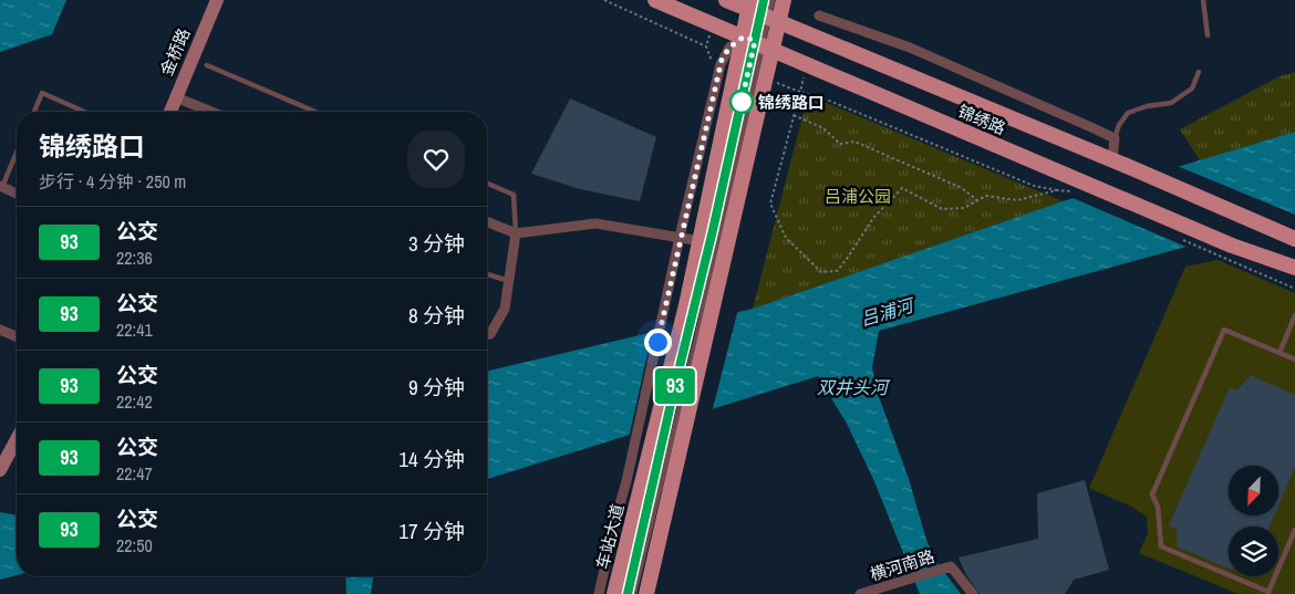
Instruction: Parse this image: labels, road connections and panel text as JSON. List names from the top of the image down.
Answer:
{
  "streets": {
    "main road": ["锦绣路", "车站大道"],
    "street": ["金桥路", "横河南路"]
  },
  "water": ["吕浦河", "双井头河"],
  "parks": ["吕浦公园"],
  "places": ["锦绣路口"],
  "lines": ["bus line 93"],
  "north": "bottom left",
  "page": {
    "on_map": "93",
    "heading": ["锦绣路口", "步行 · 4 分钟 · 250 m"],
    "list": [
      {
        "mark": "93",
        "name": "公交",
        "note": "22:36",
        "value": "3 分钟"
      },
      {
        "mark": "93",
        "name": "公交",
        "note": "22:41",
        "value": "8 分钟"
      },
      {
        "mark": "93",
        "name": "公交",
        "note": "22:42",
        "value": "9 分钟"
      },
      {
        "mark": "93",
        "name": "公交",
        "note": "22:47",
        "value": "14 分钟"
      },
      {
        "mark": "93",
        "name": "公交",
        "note": "22:50",
        "value": "17 分钟"
      }
    ]
  }
}
